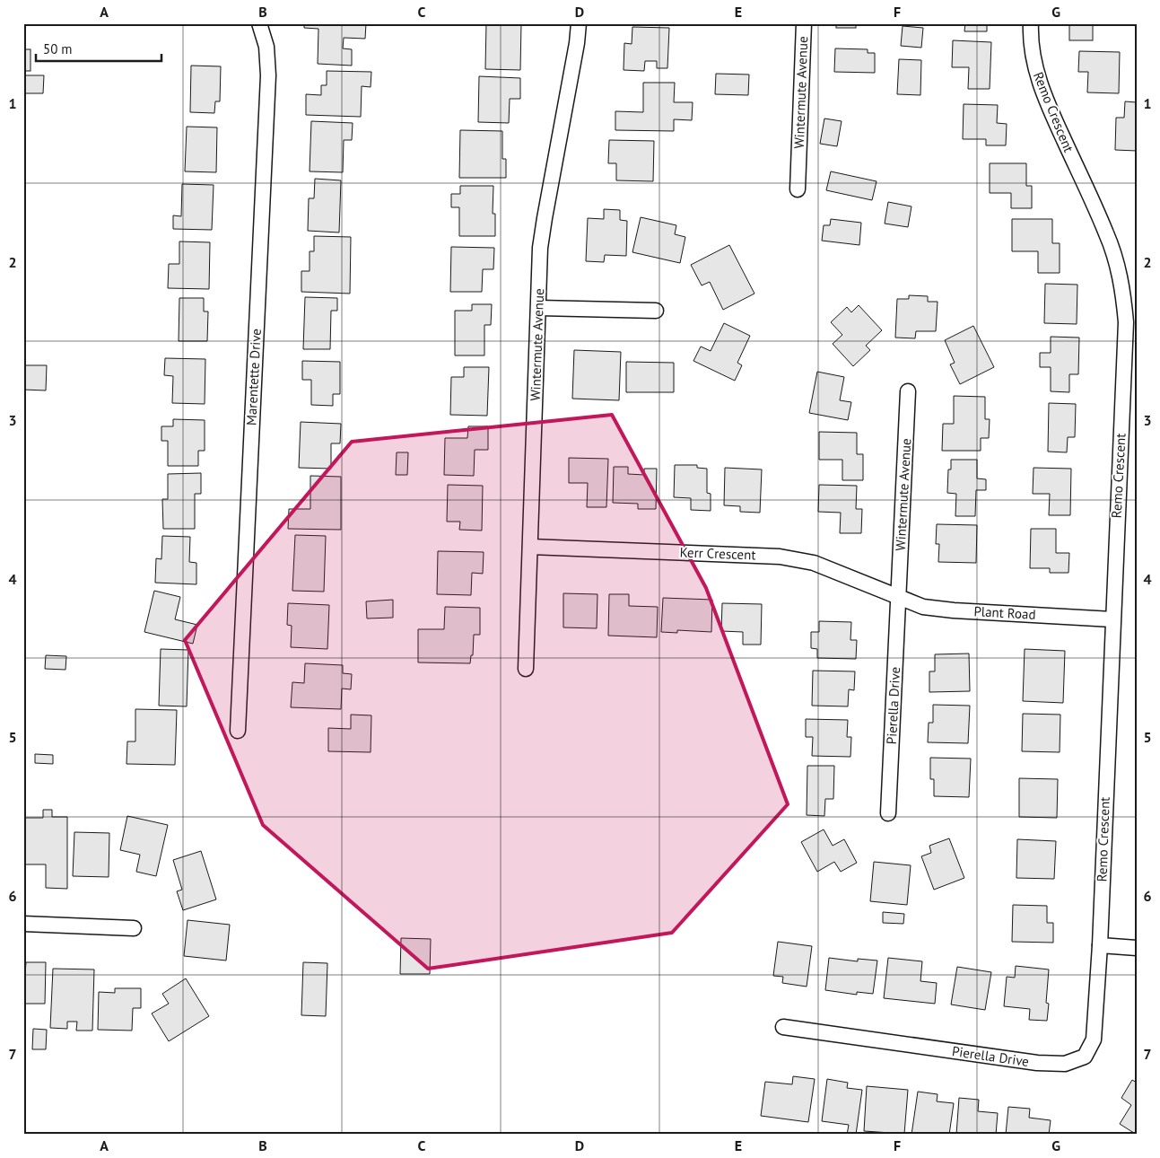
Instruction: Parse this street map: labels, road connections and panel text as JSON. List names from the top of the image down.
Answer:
{
  "streets": {
    "street": [
      "Wintermute Avenue",
      "Remo Crescent",
      "Marentette Drive",
      "Kerr Crescent",
      "Plant Road",
      "Pierella Drive"
    ]
  },
  "crossings": [
    ["Wintermute Avenue", "Kerr Crescent"],
    ["Wintermute Avenue", "Plant Road"],
    ["Wintermute Avenue", "Pierella Drive"],
    ["Remo Crescent", "Plant Road"],
    ["Remo Crescent", "Pierella Drive"],
    ["Kerr Crescent", "Plant Road"],
    ["Kerr Crescent", "Pierella Drive"],
    ["Plant Road", "Pierella Drive"]
  ],
  "scale_bar": "50 m",
  "grid": {
    "columns": [
      "A",
      "B",
      "C",
      "D",
      "E",
      "F",
      "G"
    ],
    "rows": [
      "1",
      "2",
      "3",
      "4",
      "5",
      "6",
      "7"
    ]
  }
}
